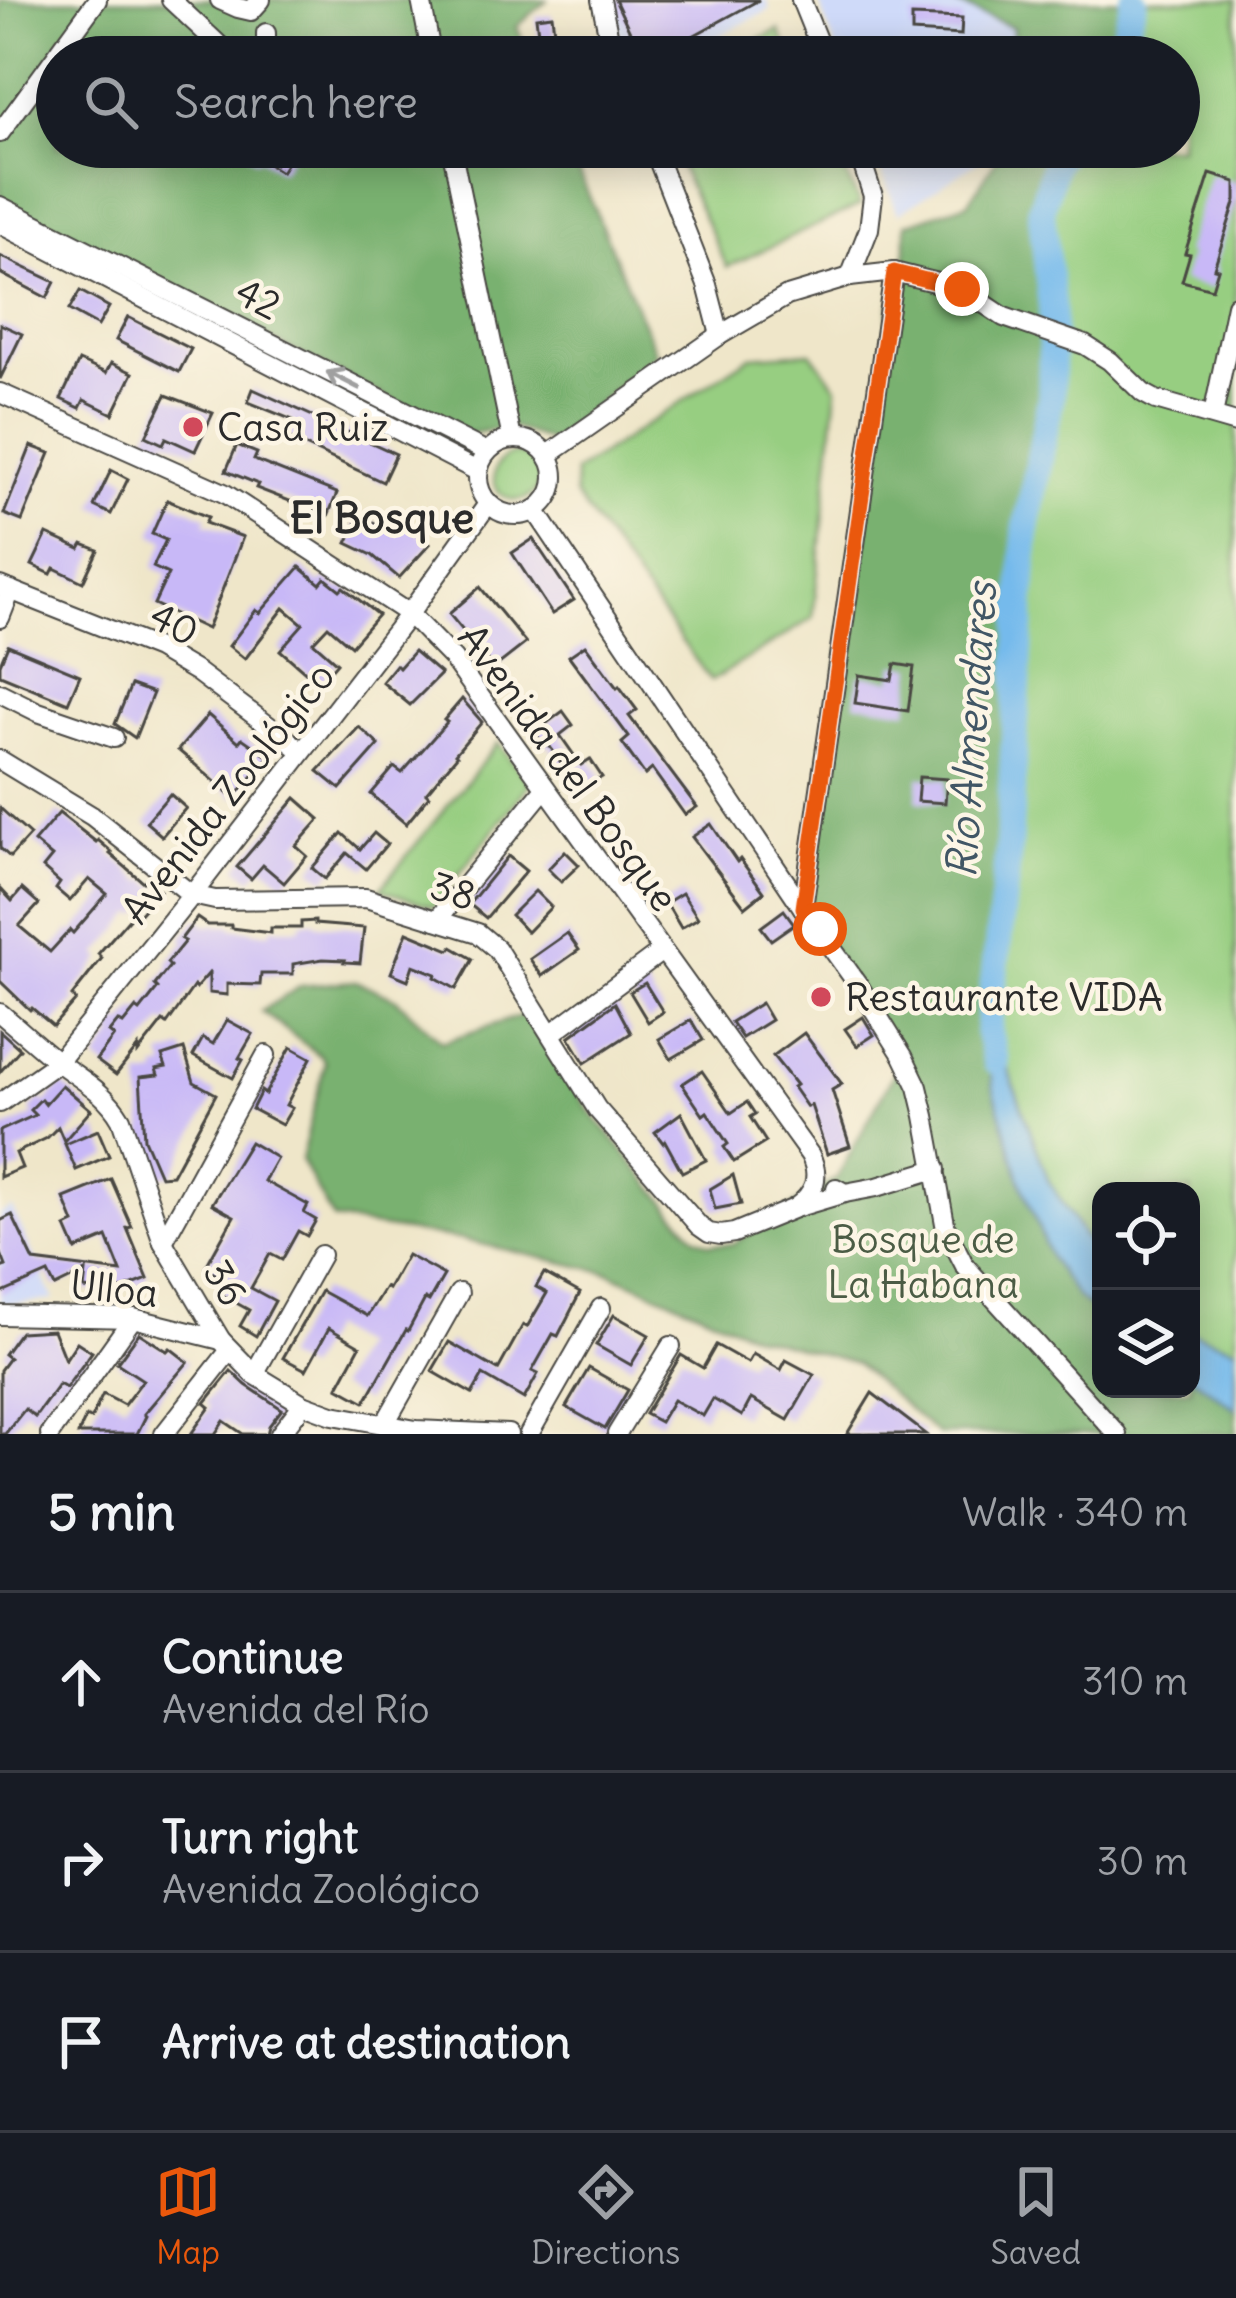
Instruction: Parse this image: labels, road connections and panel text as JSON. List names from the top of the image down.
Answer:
{
  "streets": {
    "street": [
      "42",
      "40",
      "Avenida del Bosque",
      "Avenida Zoológico",
      "38",
      "36",
      "Ulloa"
    ]
  },
  "crossings": [
    ["42", "Avenida Zoológico"],
    ["40", "Avenida Zoológico"],
    ["Avenida del Bosque", "Avenida Zoológico"],
    ["Avenida del Bosque", "38"],
    ["Avenida Zoológico", "38"],
    ["Avenida Zoológico", "36"],
    ["36", "Ulloa"]
  ],
  "districts": ["El Bosque"],
  "water": ["Río Almendares"],
  "parks": ["Bosque de La Habana"],
  "places": ["Casa Ruiz", "Restaurante VIDA"],
  "page": {
    "search": "Search here",
    "heading": ["5 min", "Walk · 340 m"],
    "list": [
      ["Continue", "Avenida del Río", "310 m"],
      ["Turn right", "Avenida Zoológico", "30 m"],
      "Arrive at destination"
    ],
    "nav": ["Map", "Directions", "Saved"]
  }
}
